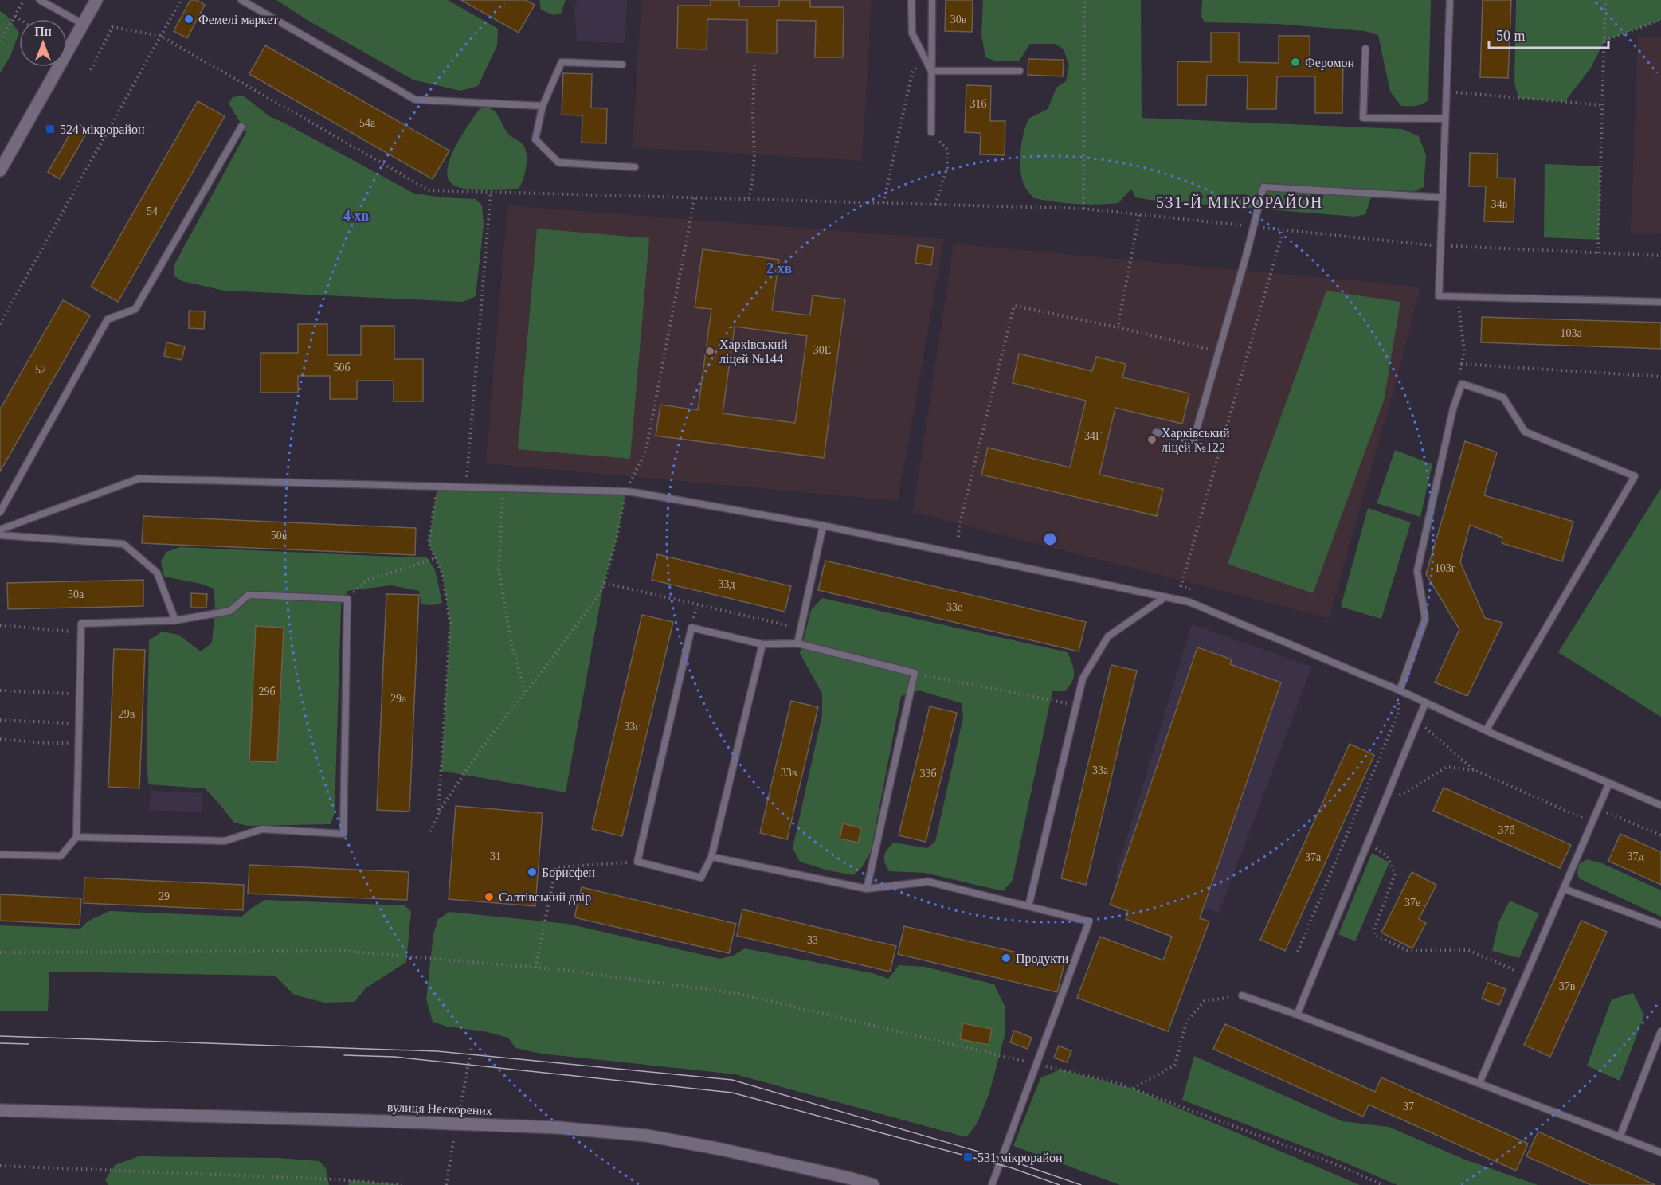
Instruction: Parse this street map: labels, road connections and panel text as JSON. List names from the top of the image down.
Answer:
{
  "streets": {
    "main road": ["вулиця Нескорених"]
  },
  "districts": ["531-Й МІКРОРАЙОН"],
  "places": {
    "other": [
      "Фемелі маркет",
      "Феромон",
      "Харківський ліцей №144",
      "Харківський ліцей №122",
      "Борисфен",
      "Салтівський двір",
      "Продукти"
    ],
    "transit": ["524 мікрорайон", "531 мікрорайон"]
  },
  "house_numbers": [
    "30в",
    "31б",
    "54а",
    "34в",
    "54",
    "103а",
    "30Е",
    "50б",
    "52",
    "34Г",
    "50в",
    "103г",
    "33д",
    "50а",
    "33е",
    "29б",
    "29а",
    "29в",
    "33г",
    "33а",
    "33в",
    "33б",
    "37б",
    "31",
    "37д",
    "37а",
    "29",
    "37е",
    "33",
    "37в",
    "37"
  ],
  "scale_bar": "50 m",
  "north": "top",
  "rings": ["4 хв", "2 хв"]
}
